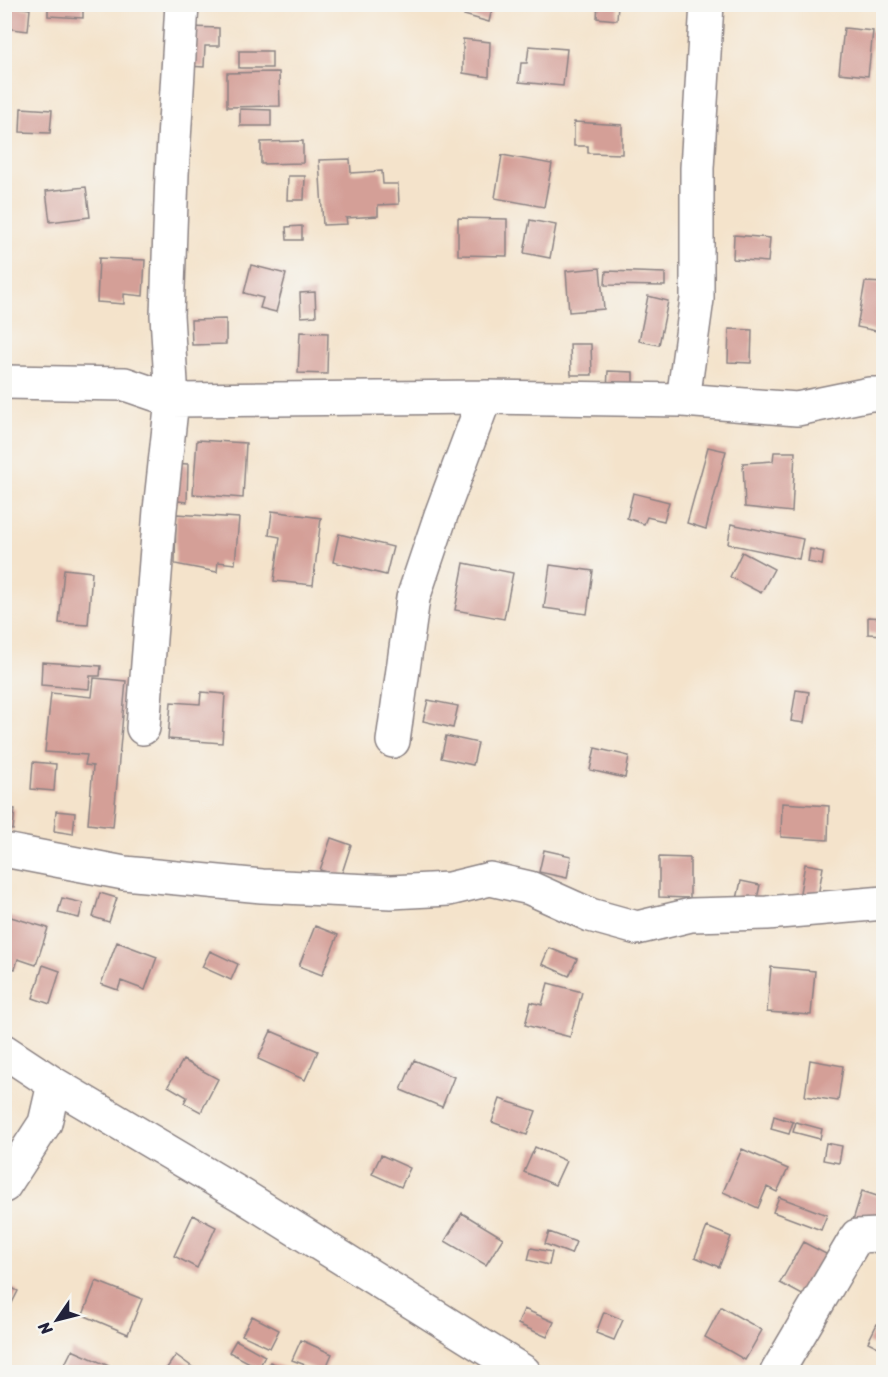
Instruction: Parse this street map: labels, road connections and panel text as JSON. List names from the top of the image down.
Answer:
{
  "north": "bottom left"
}
